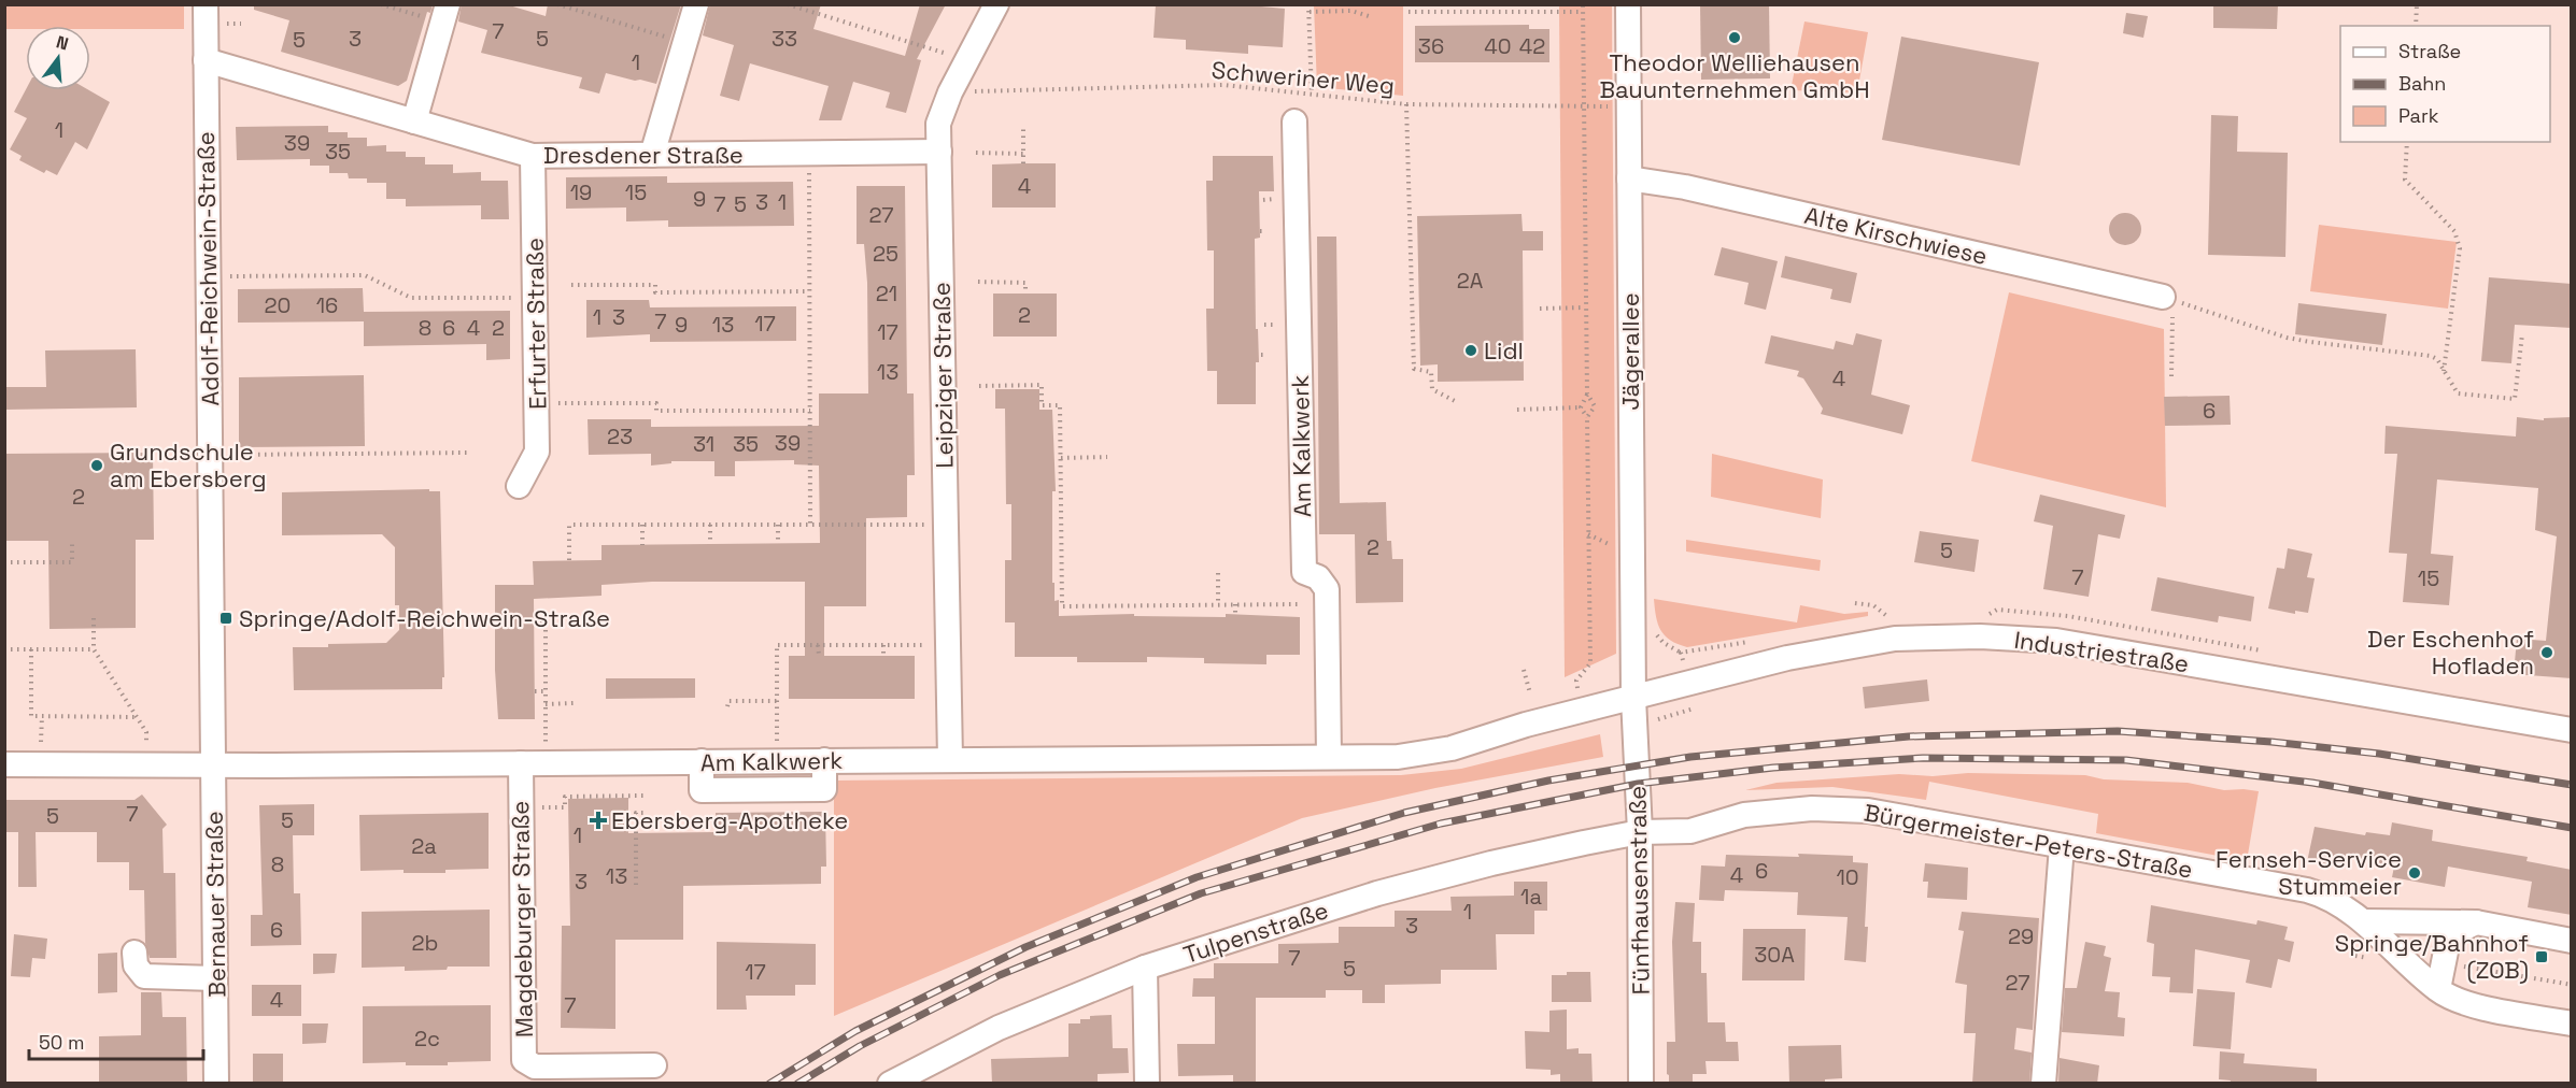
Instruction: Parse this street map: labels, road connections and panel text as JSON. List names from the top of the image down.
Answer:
{
  "streets": {
    "street": [
      "Dresdener Straße",
      "Alte Kirschwiese",
      "Adolf-Reichwein-Straße",
      "Erfurter Straße",
      "Jägerallee",
      "Leipziger Straße",
      "Am Kalkwerk",
      "Industriestraße",
      "Bürgermeister-Peters-Straße",
      "Fünfhausenstraße",
      "Bernauer Straße",
      "Magdeburger Straße",
      "Tulpenstraße"
    ],
    "path": ["Schweriner Weg"]
  },
  "crossings": [
    ["Schweriner Weg", "Jägerallee"],
    ["Dresdener Straße", "Adolf-Reichwein-Straße"],
    ["Dresdener Straße", "Erfurter Straße"],
    ["Dresdener Straße", "Leipziger Straße"],
    ["Alte Kirschwiese", "Jägerallee"],
    ["Adolf-Reichwein-Straße", "Am Kalkwerk"],
    ["Adolf-Reichwein-Straße", "Bernauer Straße"],
    ["Jägerallee", "Am Kalkwerk"],
    ["Jägerallee", "Industriestraße"],
    ["Jägerallee", "Fünfhausenstraße"],
    ["Leipziger Straße", "Am Kalkwerk"],
    ["Am Kalkwerk", "Industriestraße"],
    ["Am Kalkwerk", "Fünfhausenstraße"],
    ["Am Kalkwerk", "Bernauer Straße"],
    ["Am Kalkwerk", "Magdeburger Straße"],
    ["Industriestraße", "Fünfhausenstraße"],
    ["Bürgermeister-Peters-Straße", "Fünfhausenstraße"],
    ["Bürgermeister-Peters-Straße", "Tulpenstraße"],
    ["Fünfhausenstraße", "Tulpenstraße"]
  ],
  "places": {
    "other": [
      "Theodor Welliehausen Bauunternehmen GmbH",
      "Lidl",
      "Grundschule am Ebersberg",
      "Der Eschenhof Hofladen",
      "Fernseh-Service Stummeier"
    ],
    "transit": ["Springe/Adolf-Reichwein-Straße", "Springe/Bahnhof (ZOB)"],
    "health": ["Ebersberg-Apotheke"]
  },
  "house_numbers": [
    "7",
    "3",
    "5",
    "33",
    "5",
    "36",
    "40",
    "42",
    "1",
    "1",
    "39",
    "35",
    "4",
    "19",
    "15",
    "9",
    "3",
    "1",
    "7",
    "5",
    "27",
    "25",
    "2A",
    "21",
    "20",
    "16",
    "2",
    "1",
    "3",
    "7",
    "17",
    "9",
    "13",
    "8",
    "6",
    "4",
    "2",
    "17",
    "13",
    "4",
    "6",
    "23",
    "39",
    "31",
    "35",
    "2",
    "2",
    "5",
    "7",
    "15",
    "7",
    "5",
    "5",
    "1",
    "2a",
    "8",
    "6",
    "4",
    "13",
    "10",
    "3",
    "1a",
    "1",
    "3",
    "6",
    "29",
    "2b",
    "30A",
    "7",
    "5",
    "17",
    "27",
    "4",
    "7",
    "2c"
  ],
  "legend": ["Straße", "Bahn", "Park"],
  "scale_bar": "50 m",
  "north": "top"
}
